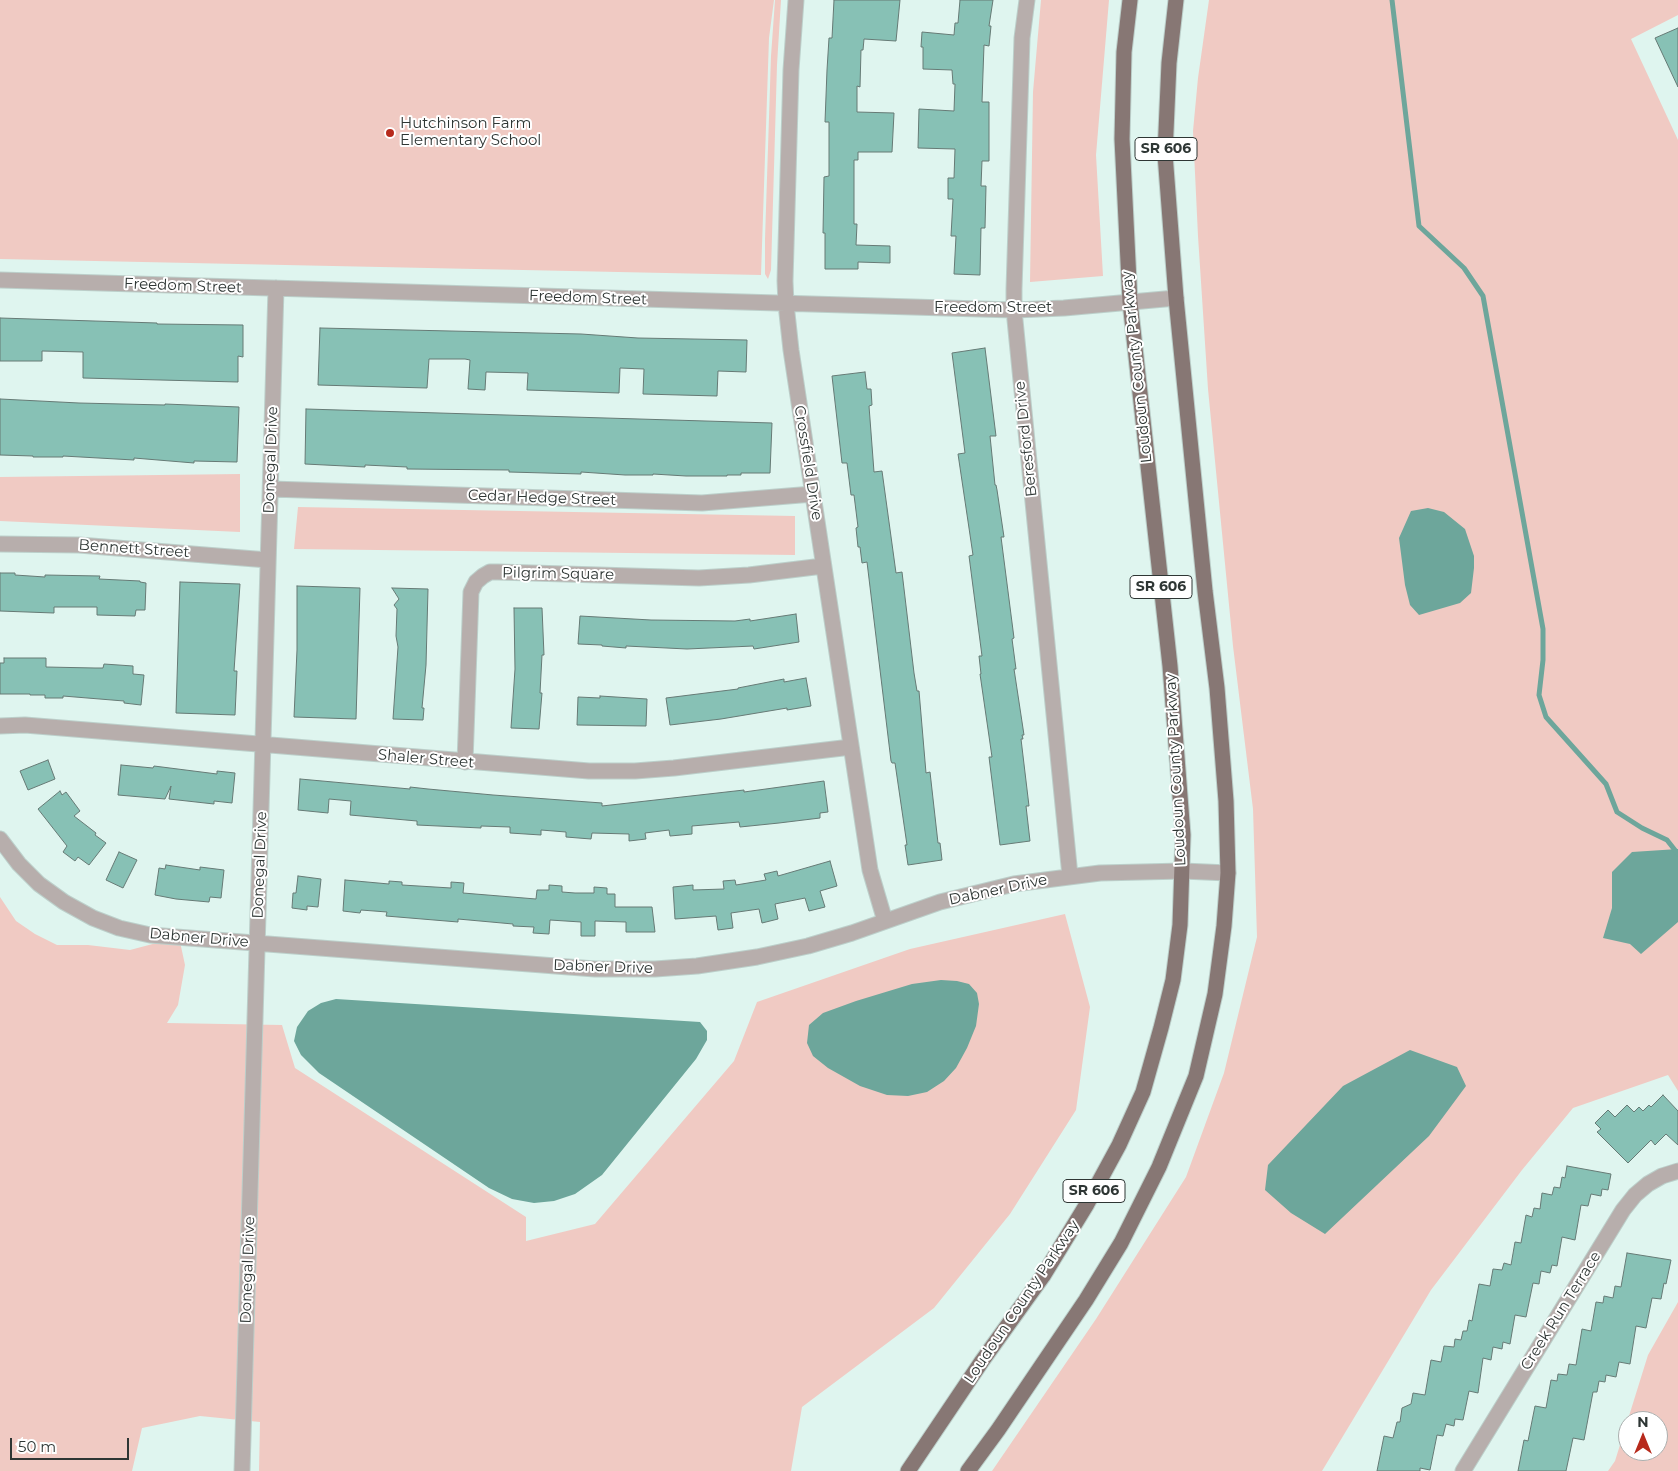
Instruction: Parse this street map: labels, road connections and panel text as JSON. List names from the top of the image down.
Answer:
{
  "streets": {
    "main road": ["SR 606", "Loudoun County Parkway"],
    "street": [
      "Freedom Street",
      "Beresford Drive",
      "Donegal Drive",
      "Crossfield Drive",
      "Cedar Hedge Street",
      "Bennett Street",
      "Pilgrim Square",
      "Shaler Street",
      "Dabner Drive",
      "Creek Run Terrace"
    ]
  },
  "crossings": [
    ["SR 606", "Freedom Street"],
    ["SR 606", "Dabner Drive"],
    ["Freedom Street", "Loudoun County Parkway"],
    ["Freedom Street", "Beresford Drive"],
    ["Freedom Street", "Donegal Drive"],
    ["Freedom Street", "Crossfield Drive"],
    ["Loudoun County Parkway", "Dabner Drive"],
    ["Beresford Drive", "Dabner Drive"],
    ["Donegal Drive", "Cedar Hedge Street"],
    ["Donegal Drive", "Bennett Street"],
    ["Donegal Drive", "Shaler Street"],
    ["Donegal Drive", "Dabner Drive"],
    ["Crossfield Drive", "Cedar Hedge Street"],
    ["Crossfield Drive", "Pilgrim Square"],
    ["Crossfield Drive", "Shaler Street"],
    ["Crossfield Drive", "Dabner Drive"],
    ["Pilgrim Square", "Shaler Street"]
  ],
  "places": ["Hutchinson Farm Elementary School"],
  "scale_bar": "50 m",
  "north": "top"
}
